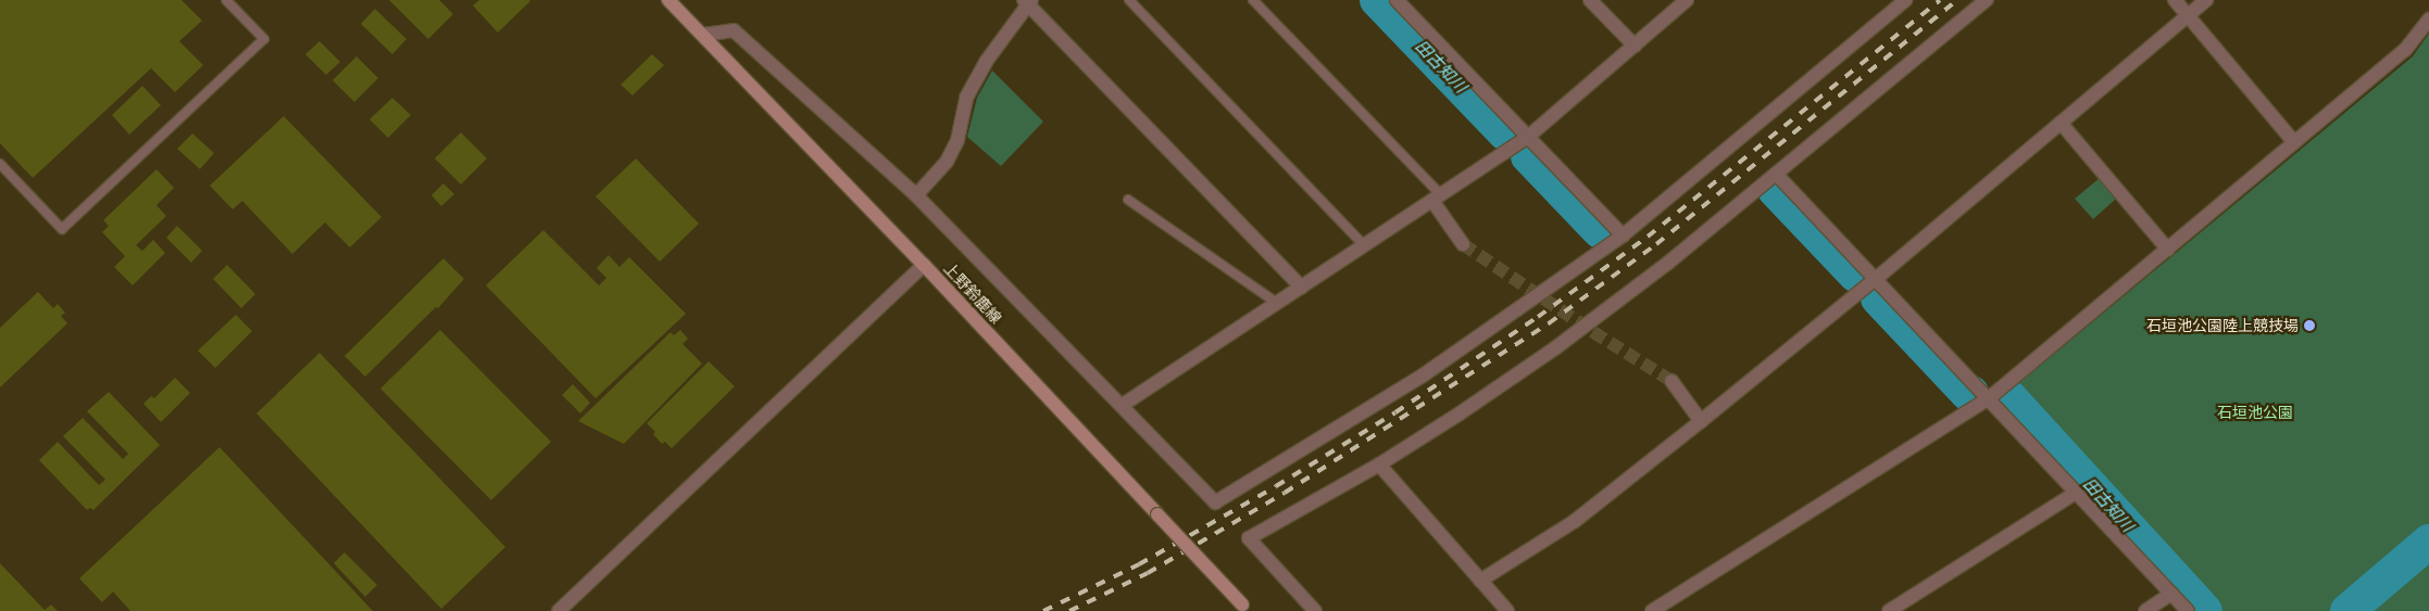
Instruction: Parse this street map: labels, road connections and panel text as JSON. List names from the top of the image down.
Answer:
{
  "streets": {
    "main road": ["上野鈴鹿線"]
  },
  "water": ["田古知川"],
  "parks": ["石垣池公園"],
  "places": ["石垣池公園陸上競技場"]
}
